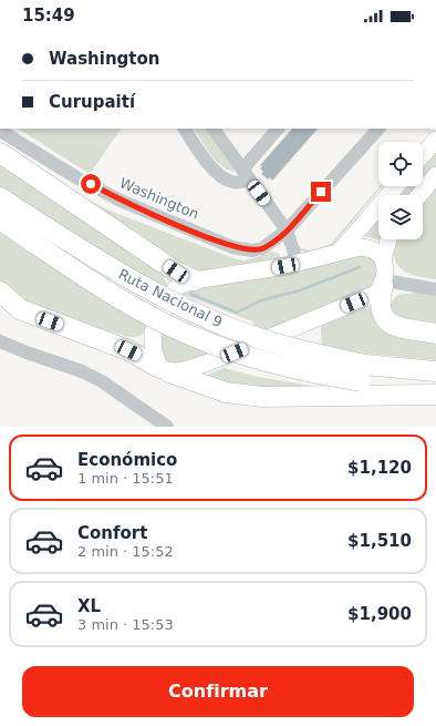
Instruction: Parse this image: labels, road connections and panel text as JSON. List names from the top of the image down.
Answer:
{
  "streets": {
    "highway": ["Ruta Nacional 9"],
    "street": ["Washington"]
  },
  "page": {
    "status": "15:49",
    "banner": ["Washington", "Curupaití"],
    "list": [
      {
        "name": "Económico",
        "note": "1 min · 15:51",
        "value": "$1,120"
      },
      {
        "name": "Confort",
        "note": "2 min · 15:52",
        "value": "$1,510"
      },
      {
        "name": "XL",
        "note": "3 min · 15:53",
        "value": "$1,900"
      }
    ],
    "buttons": "Confirmar"
  }
}
